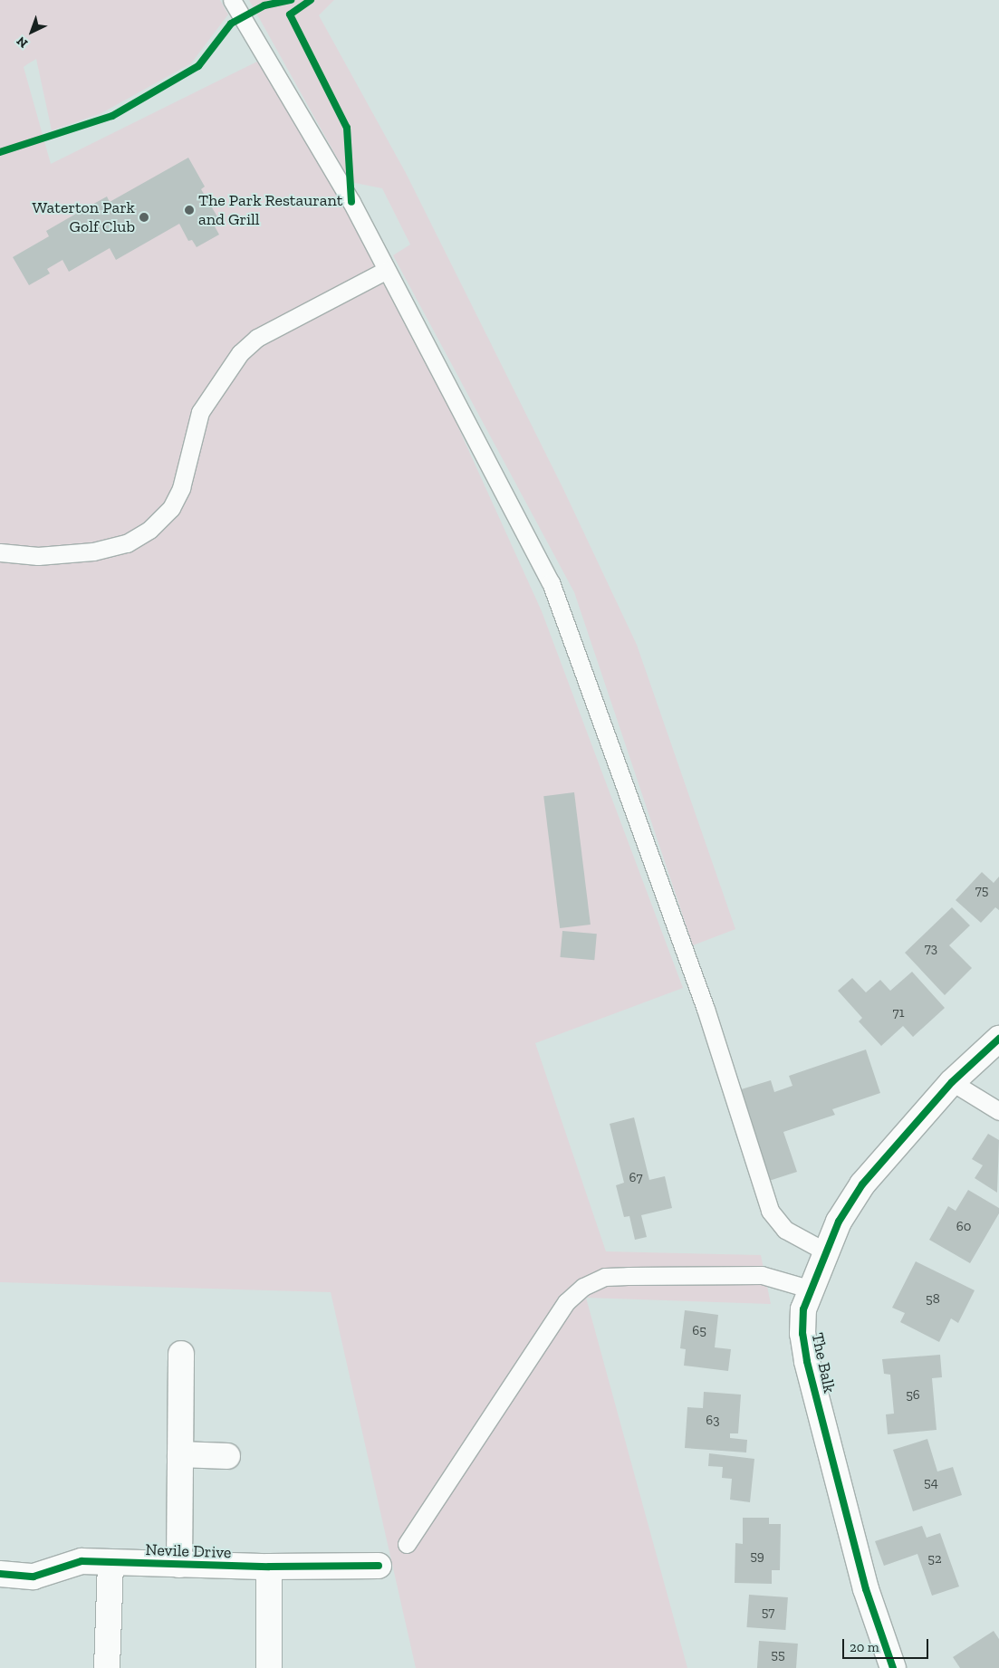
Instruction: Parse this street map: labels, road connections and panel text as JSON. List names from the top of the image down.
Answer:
{
  "streets": {
    "street": ["The Balk", "Nevile Drive"]
  },
  "places": ["The Park Restaurant and Grill", "Waterton Park Golf Club"],
  "house_numbers": [
    "75",
    "73",
    "71",
    "67",
    "60",
    "58",
    "65",
    "56",
    "63",
    "54",
    "59",
    "52",
    "57",
    "55"
  ],
  "scale_bar": "20 m",
  "north": "bottom left"
}
